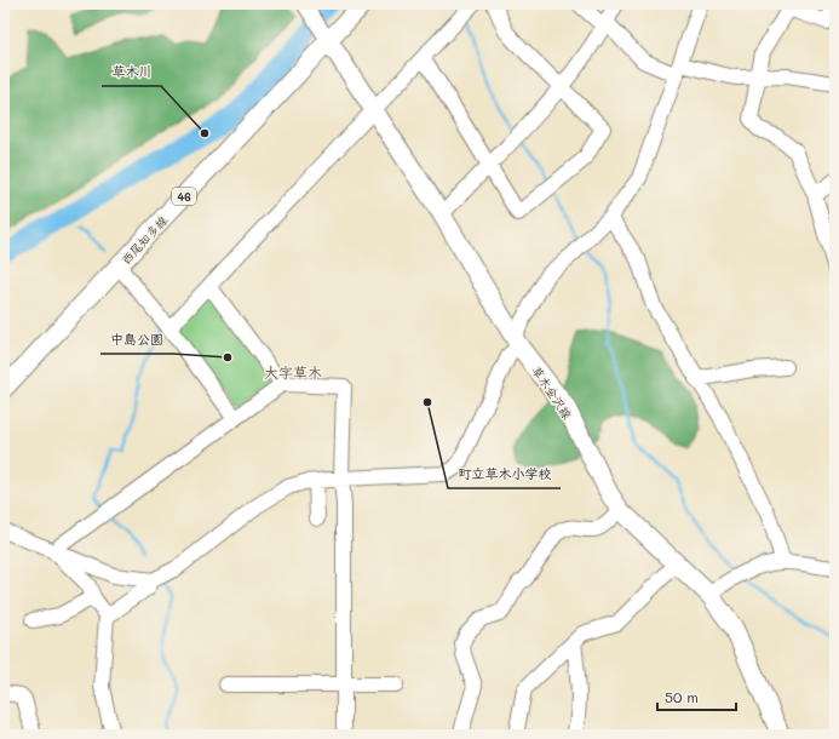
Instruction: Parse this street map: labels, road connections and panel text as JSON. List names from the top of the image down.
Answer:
{
  "streets": {
    "main road": ["46", "西尾知多線", "草木金沢線"]
  },
  "crossings": [
    ["西尾知多線", "草木金沢線"]
  ],
  "districts": ["大字草木"],
  "places": ["草木川", "中島公園", "町立草木小学校"],
  "scale_bar": "50 m"
}
